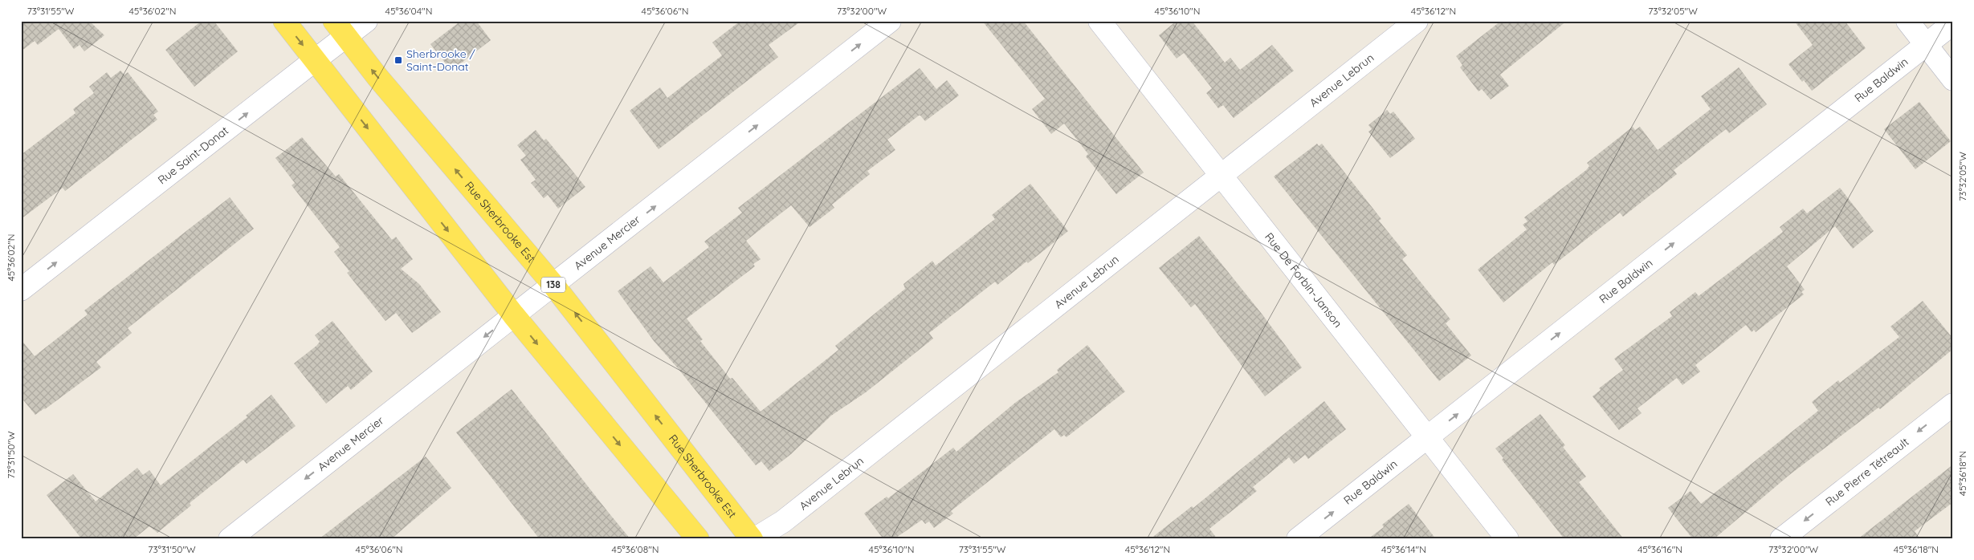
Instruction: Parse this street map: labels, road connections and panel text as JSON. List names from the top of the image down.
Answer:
{
  "streets": {
    "main road": ["Rue Sherbrooke Est", "138"],
    "street": [
      "Rue Baldwin",
      "Avenue Lebrun",
      "Rue Saint-Donat",
      "Avenue Mercier",
      "Rue De Forbin-Janson",
      "Rue Pierre Tétreault"
    ]
  },
  "crossings": [
    ["Rue Baldwin", "Rue De Forbin-Janson"],
    ["Avenue Lebrun", "Rue Sherbrooke Est"],
    ["Avenue Lebrun", "Rue De Forbin-Janson"],
    ["Rue Saint-Donat", "Rue Sherbrooke Est"],
    ["Rue Sherbrooke Est", "Avenue Mercier"]
  ],
  "one_way": ["Rue Baldwin", "Rue Saint-Donat", "Rue Pierre Tétreault"],
  "places": {
    "transit": ["Sherbrooke / Saint-Donat"]
  },
  "coordinates": [
    "73°31'55\"W",
    "45°36'02\"N",
    "45°36'04\"N",
    "45°36'06\"N",
    "73°32'00\"W",
    "45°36'10\"N",
    "45°36'12\"N",
    "73°32'05\"W",
    "73°31'50\"W",
    "45°36'18\"N",
    "45°36'08\"N",
    "45°36'14\"N",
    "45°36'16\"N"
  ]
}
